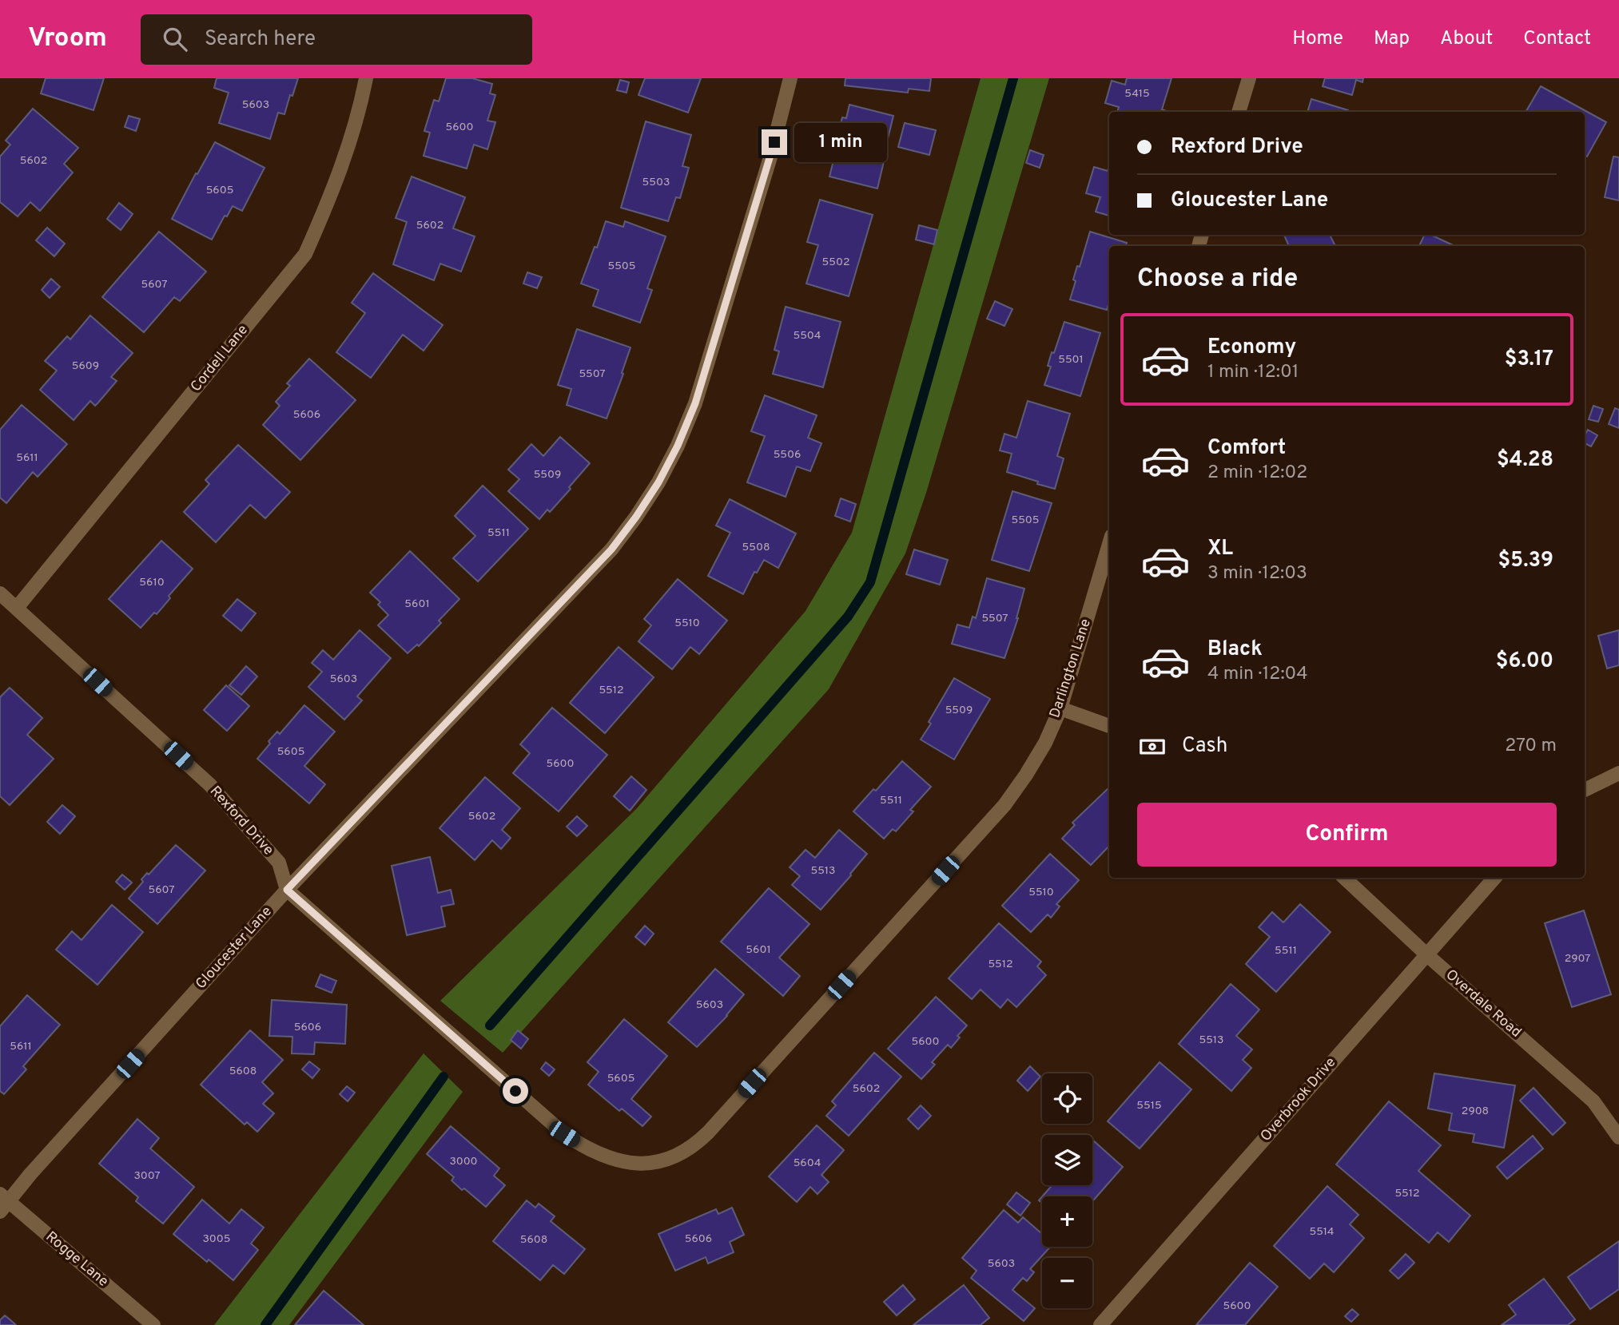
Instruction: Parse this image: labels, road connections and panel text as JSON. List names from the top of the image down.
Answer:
{
  "streets": {
    "street": [
      "Cordell Lane",
      "Darlington Lane",
      "Rexford Drive",
      "Gloucester Lane",
      "Overdale Road",
      "Overbrook Drive",
      "Rogge Lane"
    ]
  },
  "crossings": [
    ["Cordell Lane", "Rexford Drive"],
    ["Darlington Lane", "Rexford Drive"],
    ["Darlington Lane", "Gloucester Lane"],
    ["Rexford Drive", "Gloucester Lane"],
    ["Gloucester Lane", "Rogge Lane"],
    ["Overdale Road", "Overbrook Drive"]
  ],
  "house_numbers": [
    "5415",
    "5603",
    "5600",
    "5602",
    "5503",
    "5605",
    "5602",
    "5502",
    "5505",
    "5607",
    "5504",
    "5501",
    "5609",
    "5507",
    "5606",
    "5506",
    "5611",
    "5509",
    "5505",
    "5511",
    "5508",
    "5610",
    "5601",
    "5507",
    "5510",
    "5603",
    "5512",
    "5509",
    "5605",
    "5600",
    "5511",
    "5602",
    "5513",
    "5607",
    "5510",
    "5601",
    "5511",
    "2907",
    "5512",
    "5603",
    "5606",
    "5513",
    "5600",
    "5611",
    "5608",
    "5605",
    "5602",
    "5515",
    "2908",
    "3000",
    "5604",
    "3007",
    "5512",
    "5514",
    "3005",
    "5606",
    "5608",
    "5603",
    "5600"
  ],
  "page": {
    "header": "Vroom",
    "search": "Search here",
    "nav": [
      "Home",
      "Map",
      "About",
      "Contact"
    ],
    "banner": ["Rexford Drive", "Gloucester Lane"],
    "bubble": "1 min",
    "heading": "Choose a ride",
    "list": [
      {
        "name": "Economy",
        "note": "1 min · 12:01",
        "value": "$3.17"
      },
      {
        "name": "Comfort",
        "note": "2 min · 12:02",
        "value": "$4.28"
      },
      {
        "name": "XL",
        "note": "3 min · 12:03",
        "value": "$5.39"
      },
      {
        "name": "Black",
        "note": "4 min · 12:04",
        "value": "$6.00"
      }
    ],
    "pay": ["Cash", "270 m"],
    "buttons": "Confirm",
    "map_buttons": ["+", "−"]
  }
}
